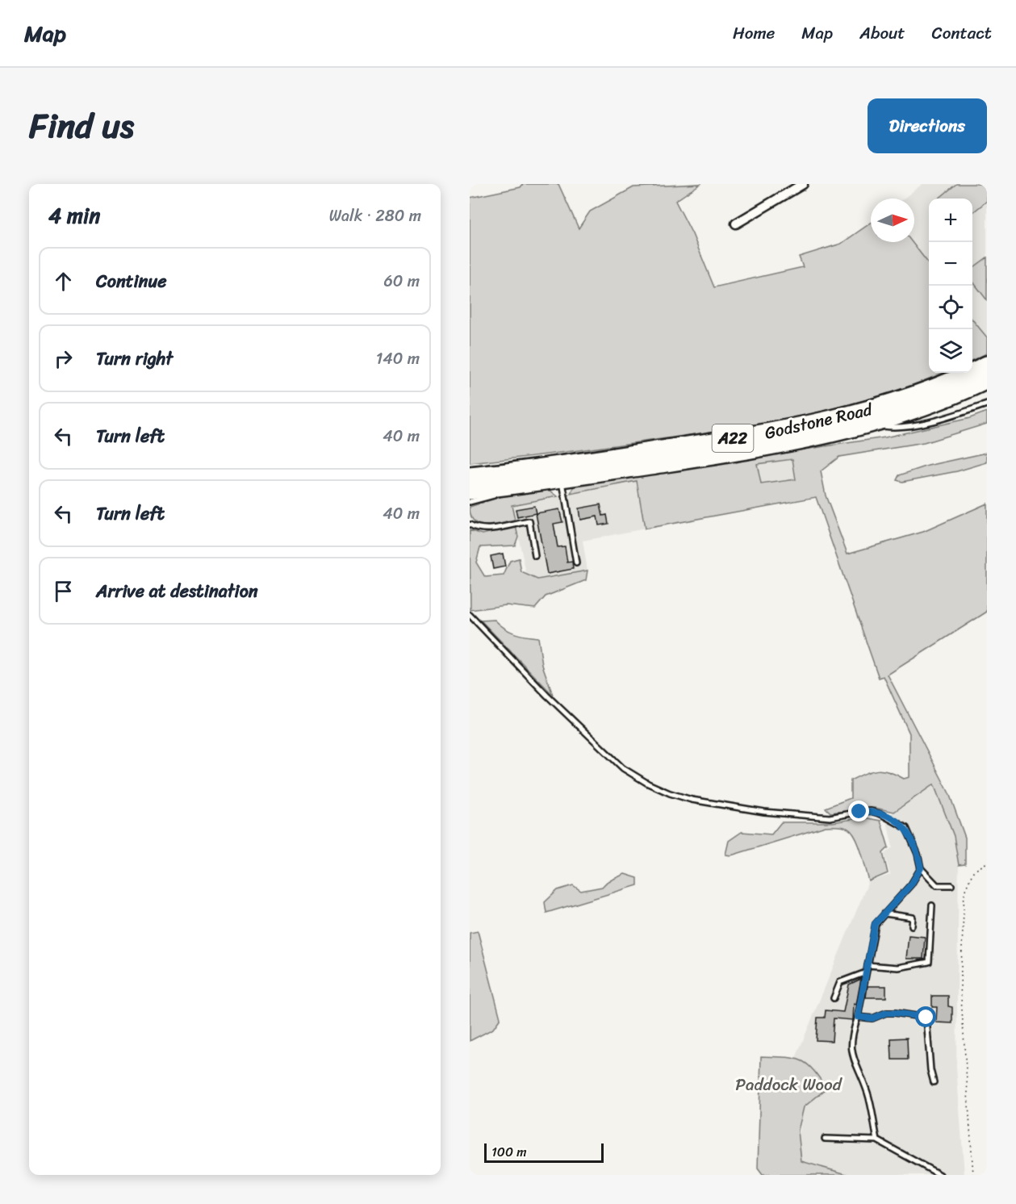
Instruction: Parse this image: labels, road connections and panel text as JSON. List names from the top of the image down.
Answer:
{
  "streets": {
    "highway": ["Godstone Road", "A22"]
  },
  "parks": ["Paddock Wood"],
  "scale_bar": "100 m",
  "north": "right",
  "page": {
    "header": "Map",
    "nav": [
      "Home",
      "Map",
      "About",
      "Contact"
    ],
    "title": "Find us",
    "buttons": "Directions",
    "heading": ["4 min", "Walk · 280 m"],
    "map_buttons": ["+", "−"],
    "list": [
      ["Continue", "60 m"],
      ["Turn right", "140 m"],
      ["Turn left", "40 m"],
      ["Turn left", "40 m"],
      "Arrive at destination"
    ],
    "scale": "100 m"
  }
}
